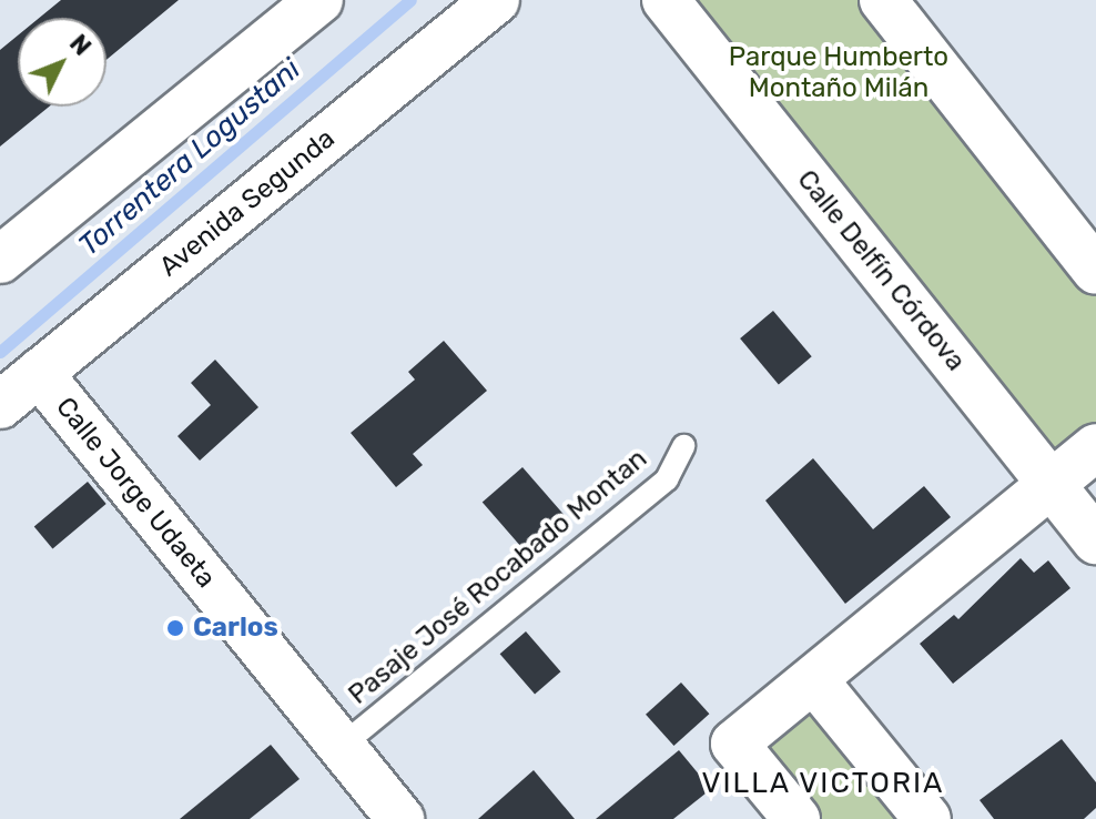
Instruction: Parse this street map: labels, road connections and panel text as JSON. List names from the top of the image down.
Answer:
{
  "streets": {
    "street": ["Avenida Segunda", "Calle Delfín Córdova", "Calle Jorge Udaeta"],
    "lane": ["Pasaje José Rocabado Montan"]
  },
  "crossings": [
    ["Avenida Segunda", "Calle Jorge Udaeta"],
    ["Calle Jorge Udaeta", "Pasaje José Rocabado Montan"]
  ],
  "districts": ["VILLA VICTORIA"],
  "water": ["Torrentera Logustani"],
  "parks": ["Parque Humberto Montaño Milán"],
  "places": ["Carlos"],
  "north": "top right"
}
